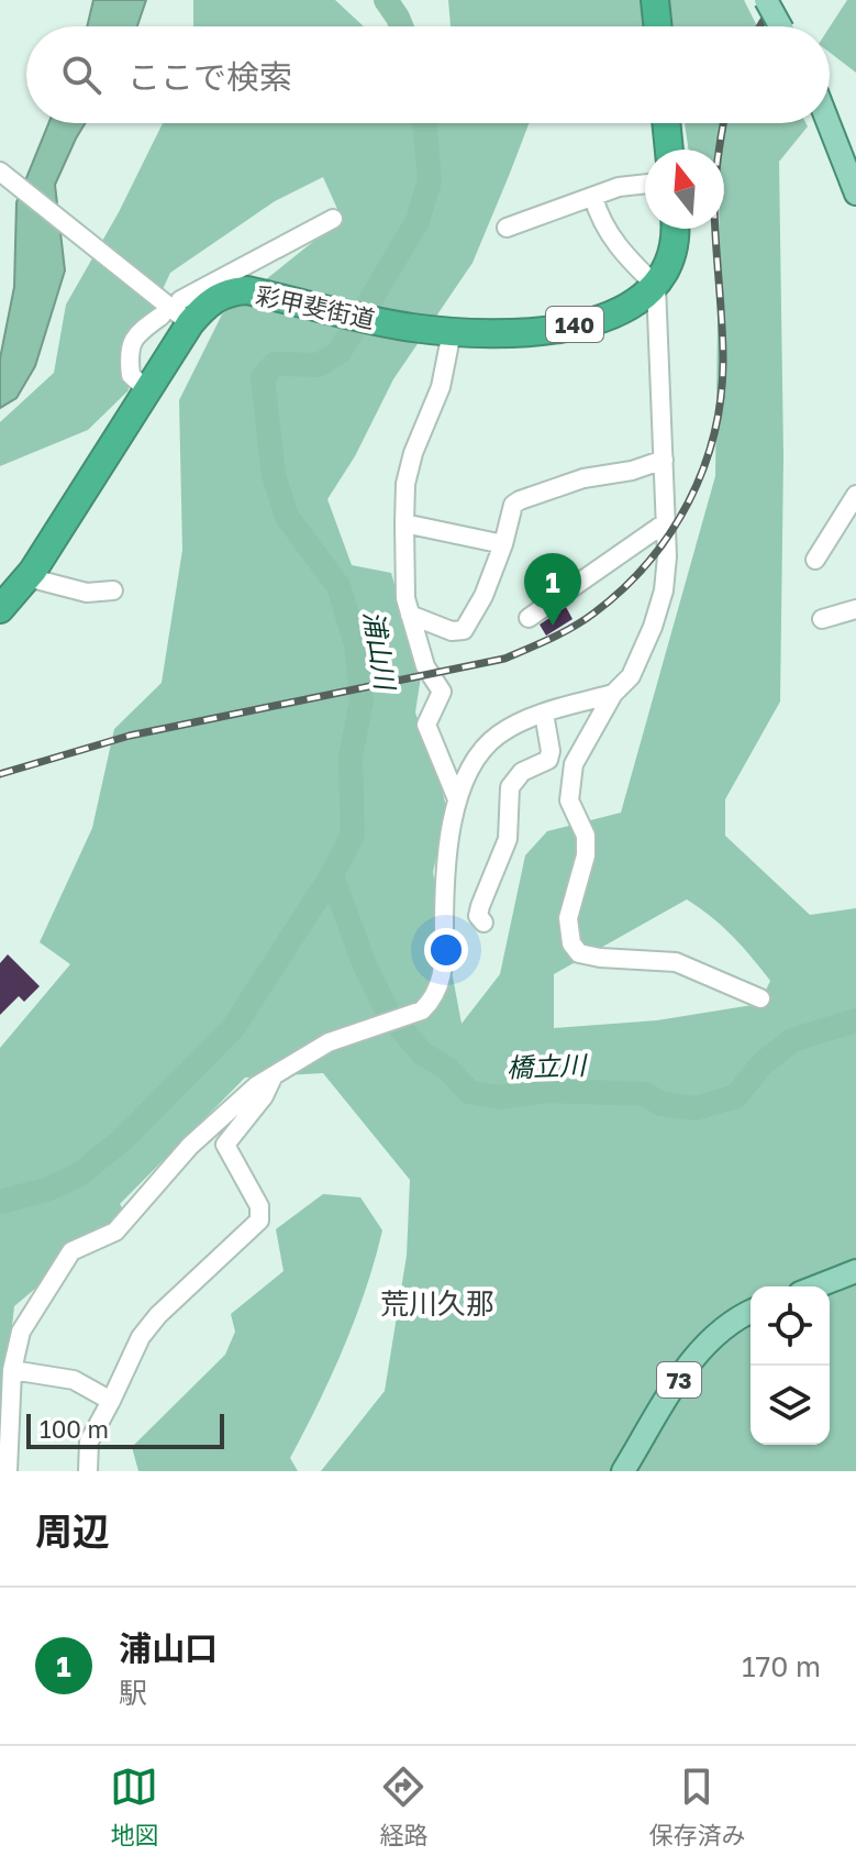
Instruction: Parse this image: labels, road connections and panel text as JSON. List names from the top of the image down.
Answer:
{
  "streets": {
    "highway": ["彩甲斐街道", "140"],
    "main road": ["73"]
  },
  "districts": ["荒川久那"],
  "water": ["浦山川", "橋立川"],
  "scale_bar": "100 m",
  "north": "top",
  "page": {
    "search": "ここで検索",
    "pins": "1",
    "scale": "100 m",
    "heading": "周辺",
    "list": [
      {
        "mark": "1",
        "name": "浦山口",
        "note": "駅",
        "value": "170 m"
      }
    ],
    "nav": ["地図", "経路", "保存済み"]
  }
}
